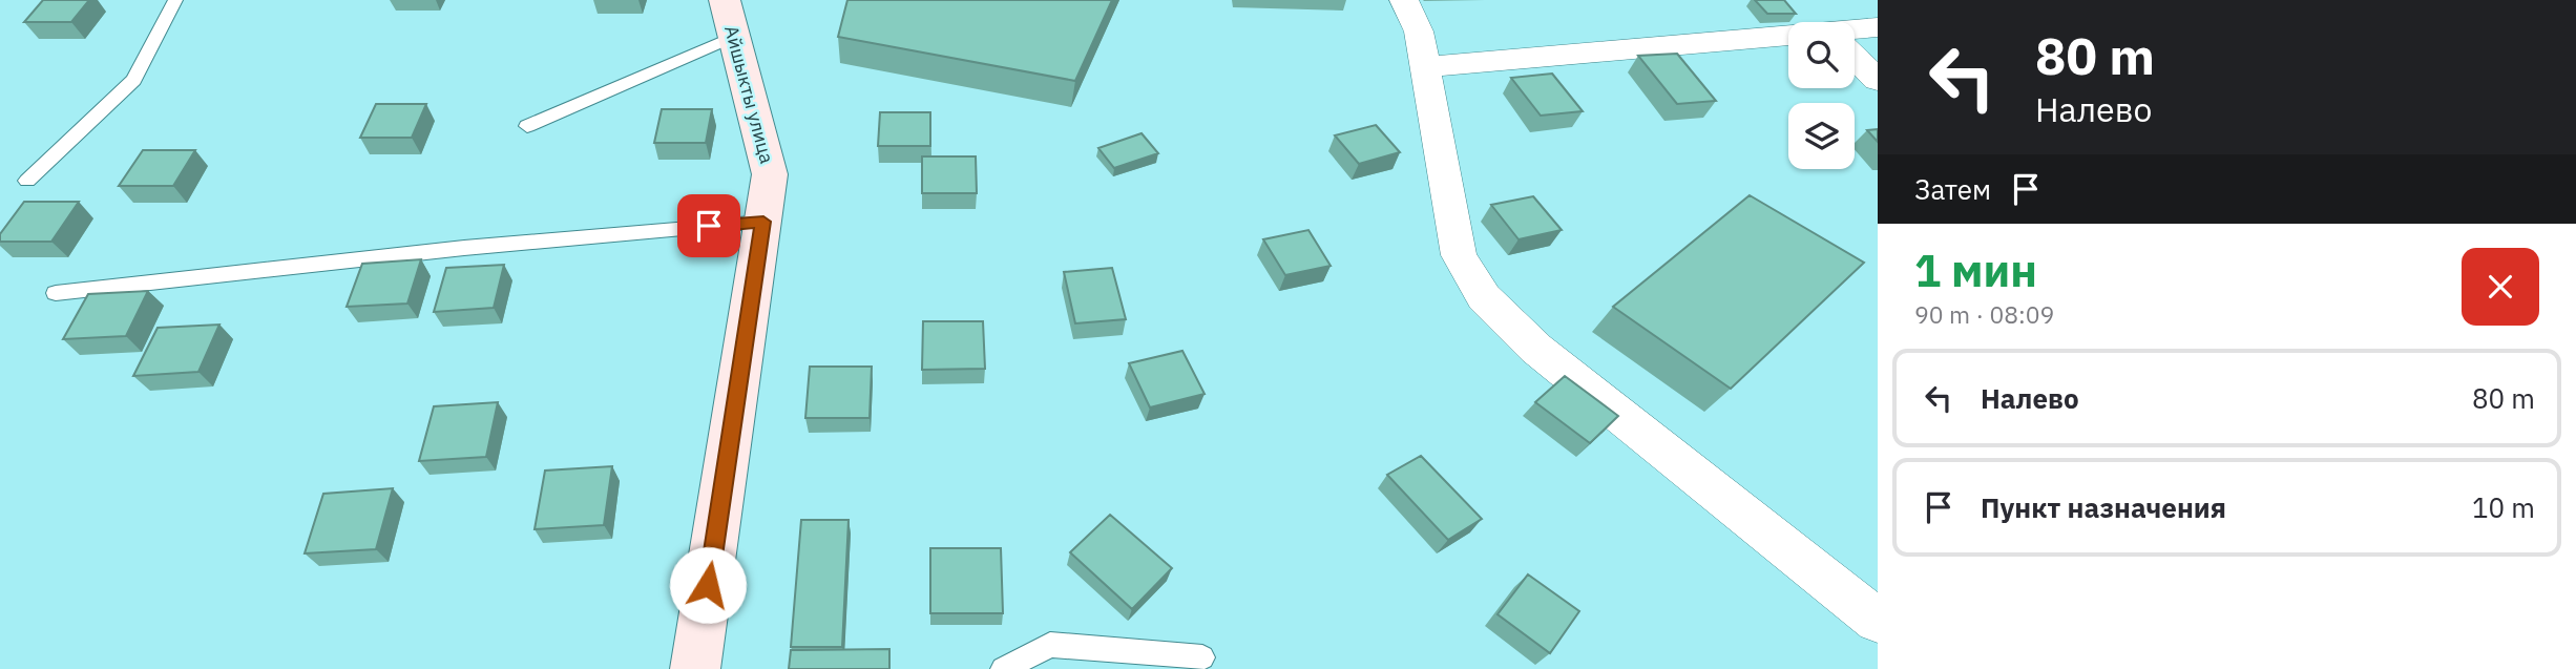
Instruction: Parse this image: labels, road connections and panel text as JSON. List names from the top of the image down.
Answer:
{
  "streets": {
    "street": ["Айшыкты улица"]
  },
  "page": {
    "turn": ["80 m", "Налево"],
    "then": "Затем",
    "heading": ["1 мин", "90 m · 08:09"],
    "list": [
      {
        "name": "Налево",
        "value": "80 m"
      },
      {
        "name": "Пункт назначения",
        "value": "10 m"
      }
    ]
  }
}
